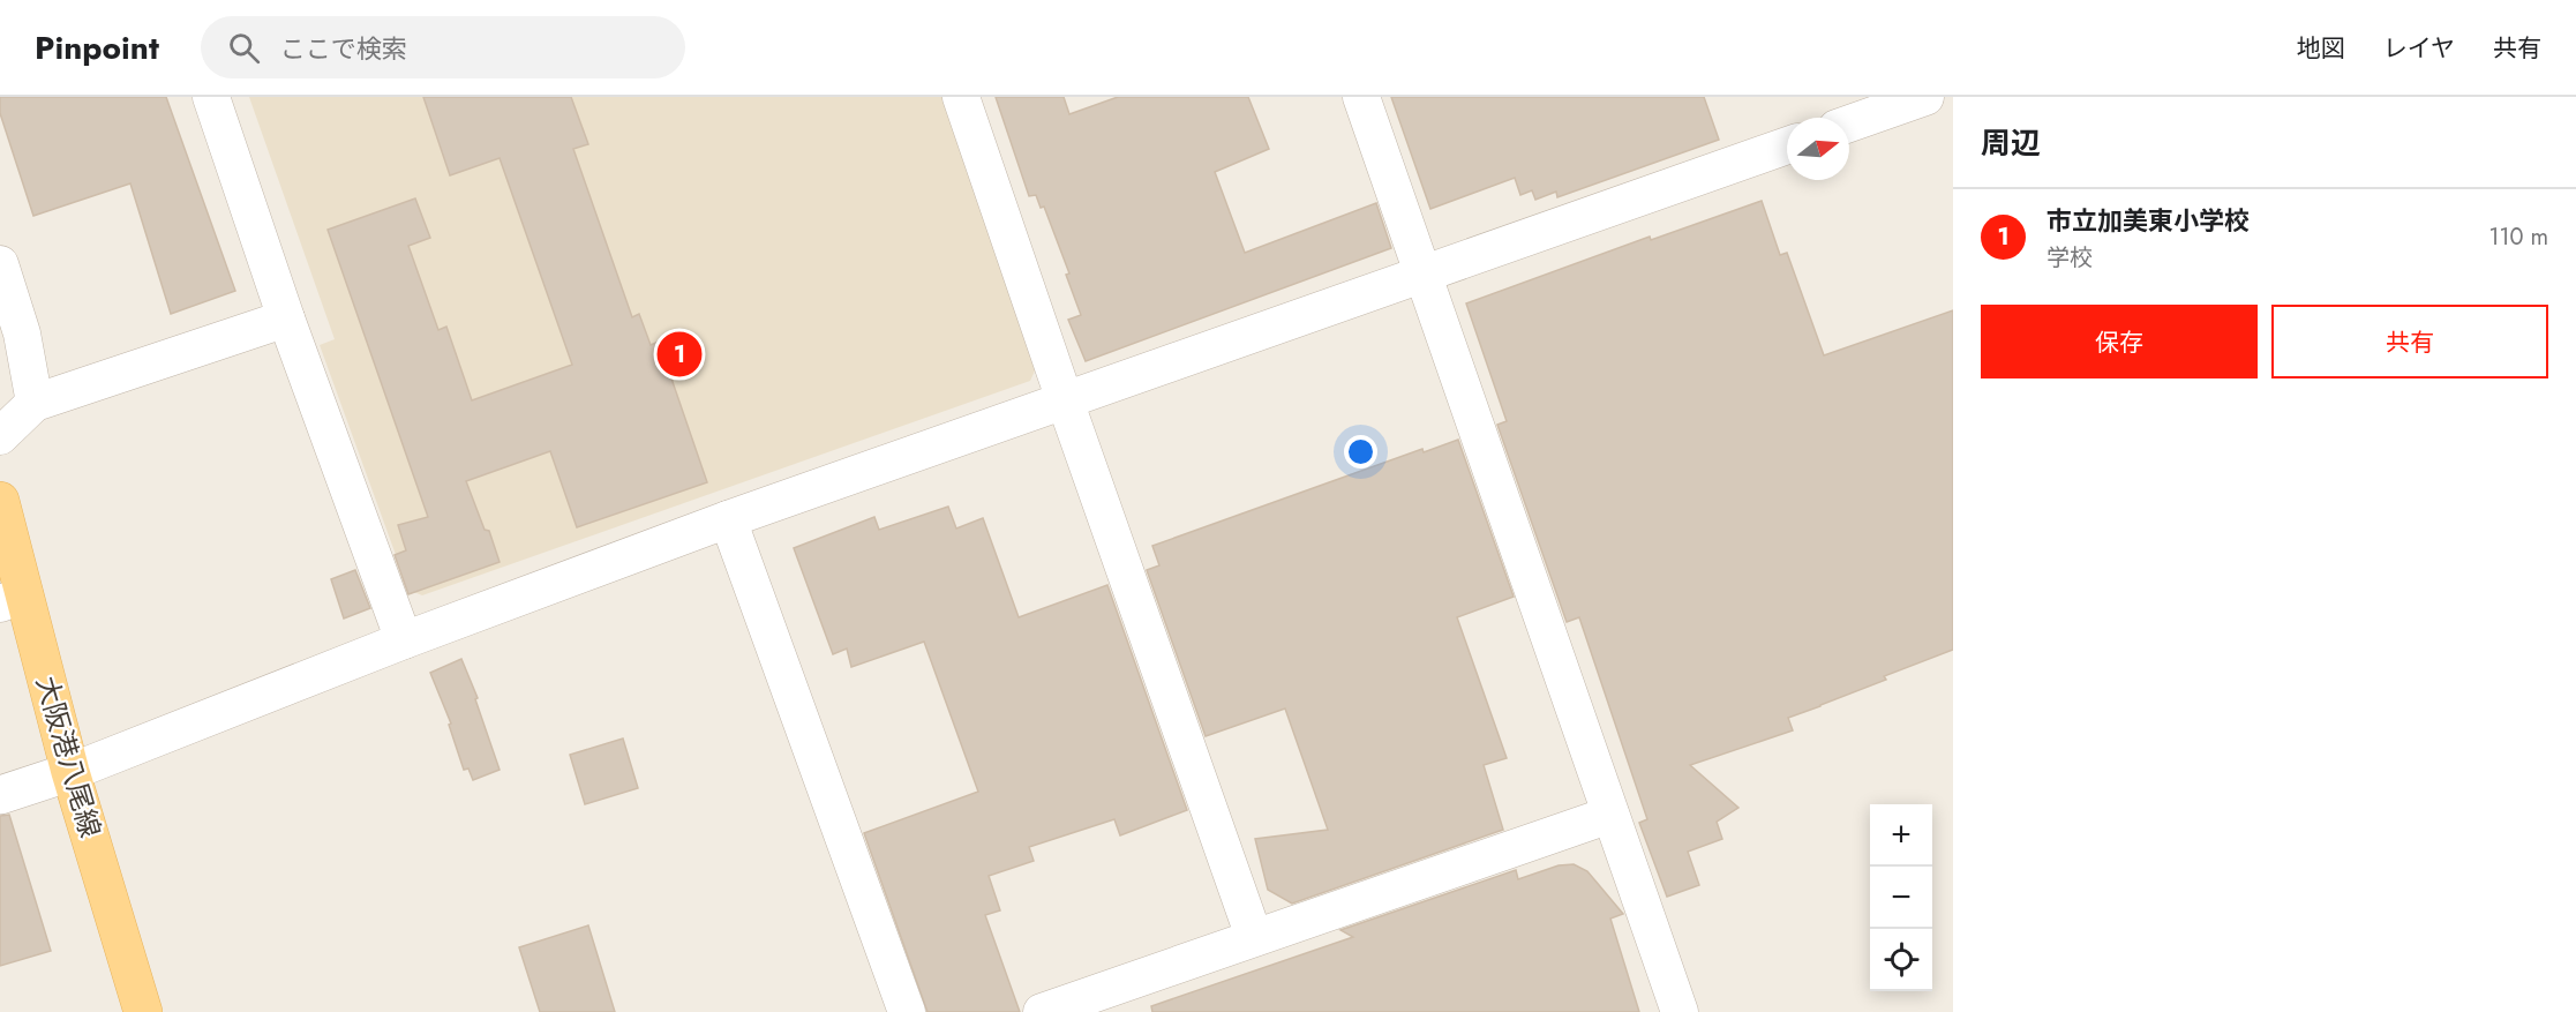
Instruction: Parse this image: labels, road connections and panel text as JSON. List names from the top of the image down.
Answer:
{
  "streets": {
    "main road": ["大阪港八尾線"]
  },
  "north": "right",
  "page": {
    "header": "Pinpoint",
    "search": "ここで検索",
    "nav": ["地図", "レイヤ", "共有"],
    "heading": "周辺",
    "list": [
      {
        "mark": "1",
        "name": "市立加美東小学校",
        "note": "学校",
        "value": "110 m"
      }
    ],
    "buttons": ["保存", "共有"],
    "pins": "1",
    "map_buttons": ["+", "−"]
  }
}
